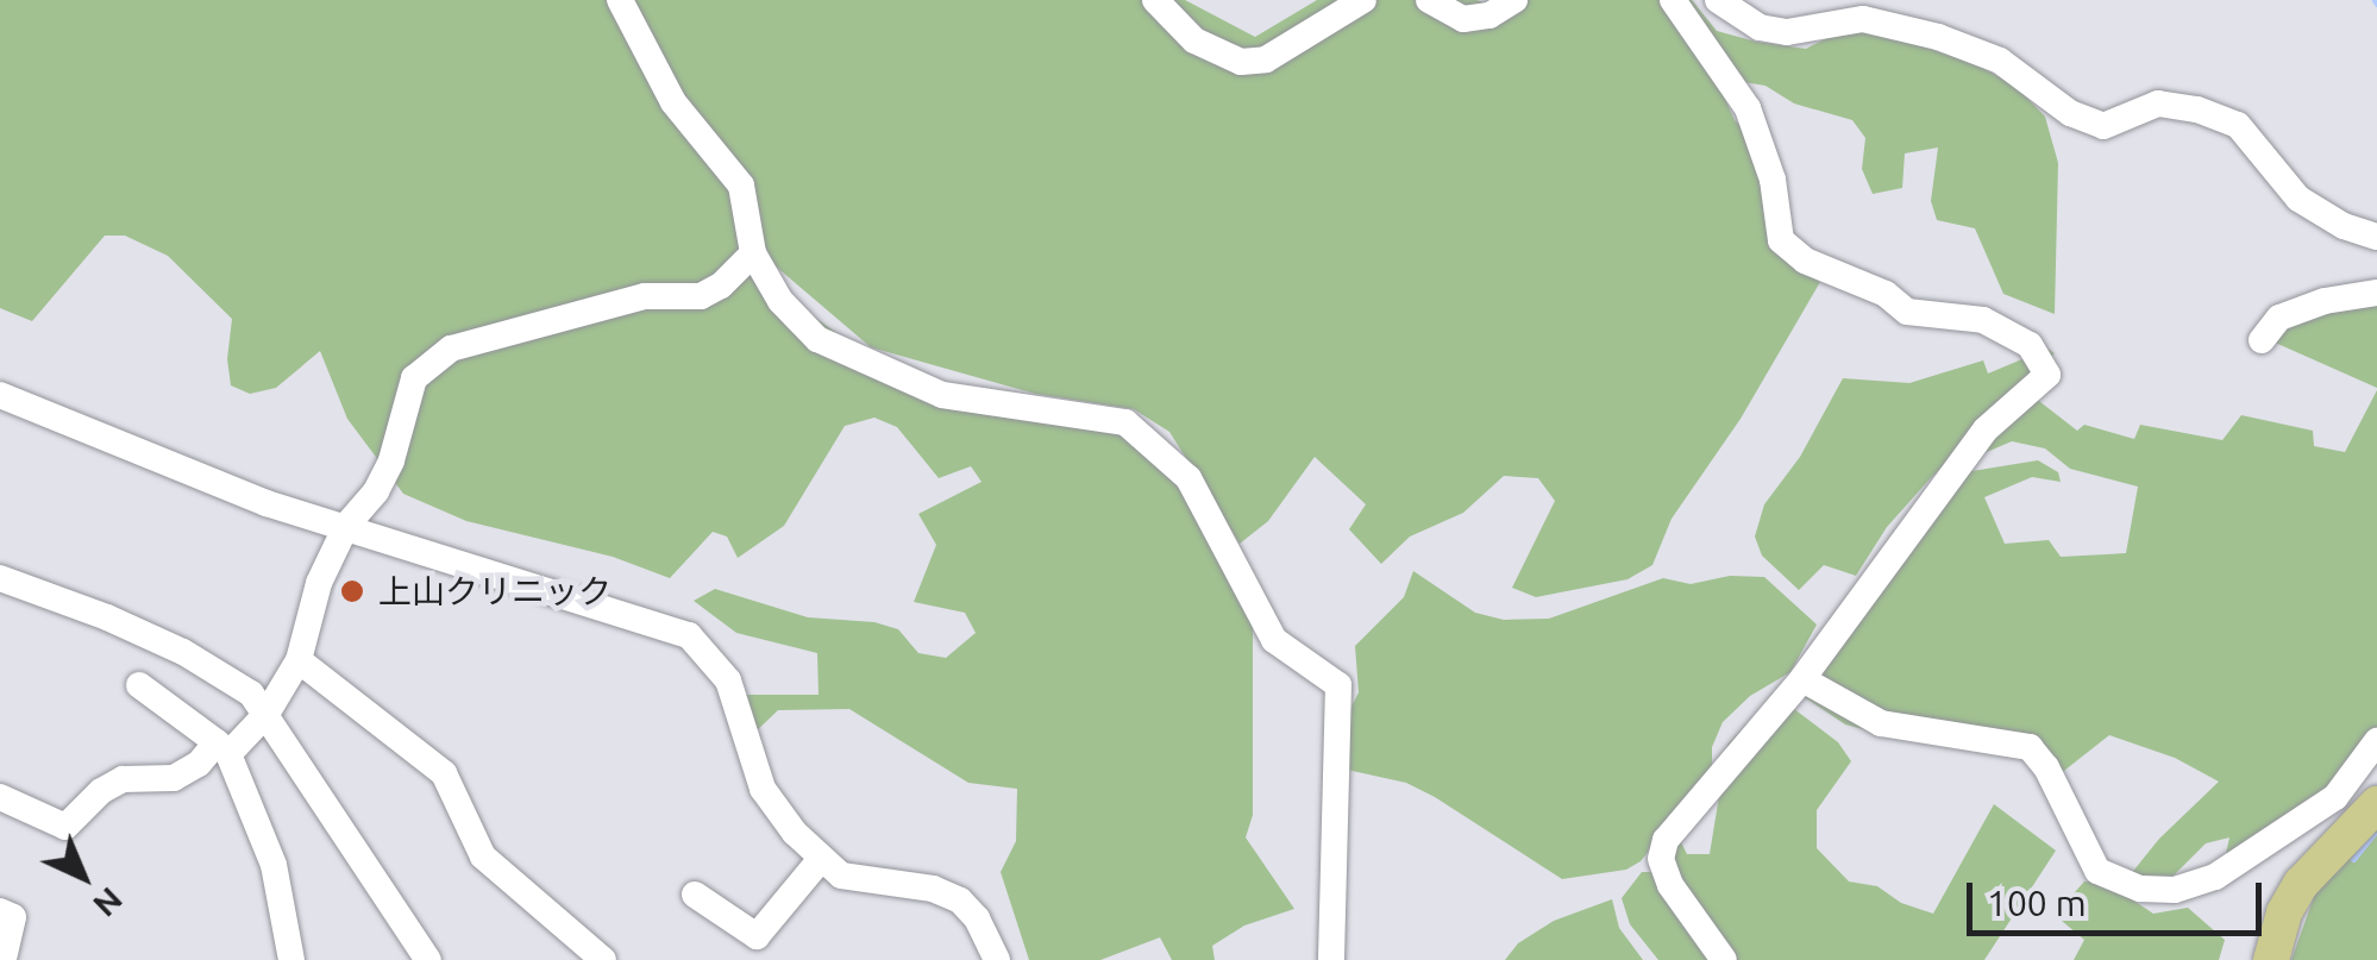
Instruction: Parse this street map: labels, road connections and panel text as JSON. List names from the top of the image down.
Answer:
{
  "places": ["上山クリニック"],
  "scale_bar": "100 m",
  "north": "bottom right"
}
